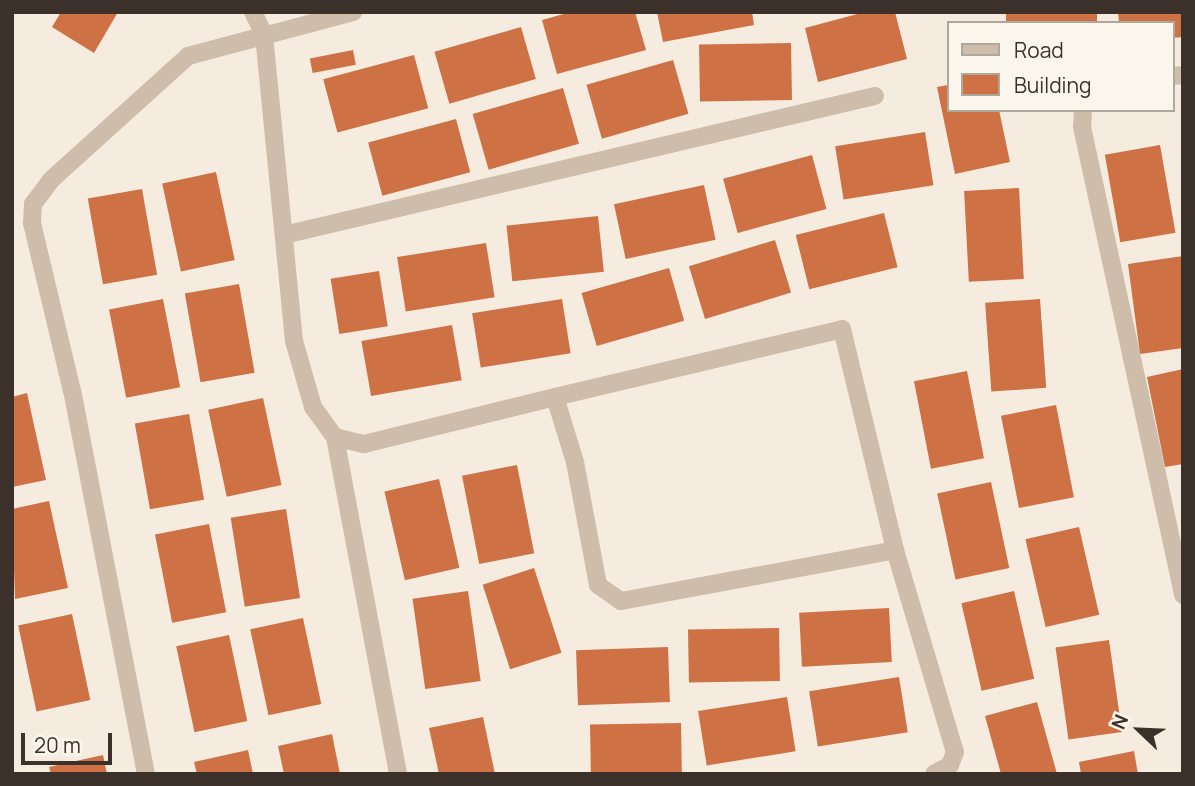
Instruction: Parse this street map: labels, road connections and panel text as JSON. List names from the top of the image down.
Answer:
{
  "legend": ["Road", "Building"],
  "scale_bar": "20 m",
  "north": "top left"
}
